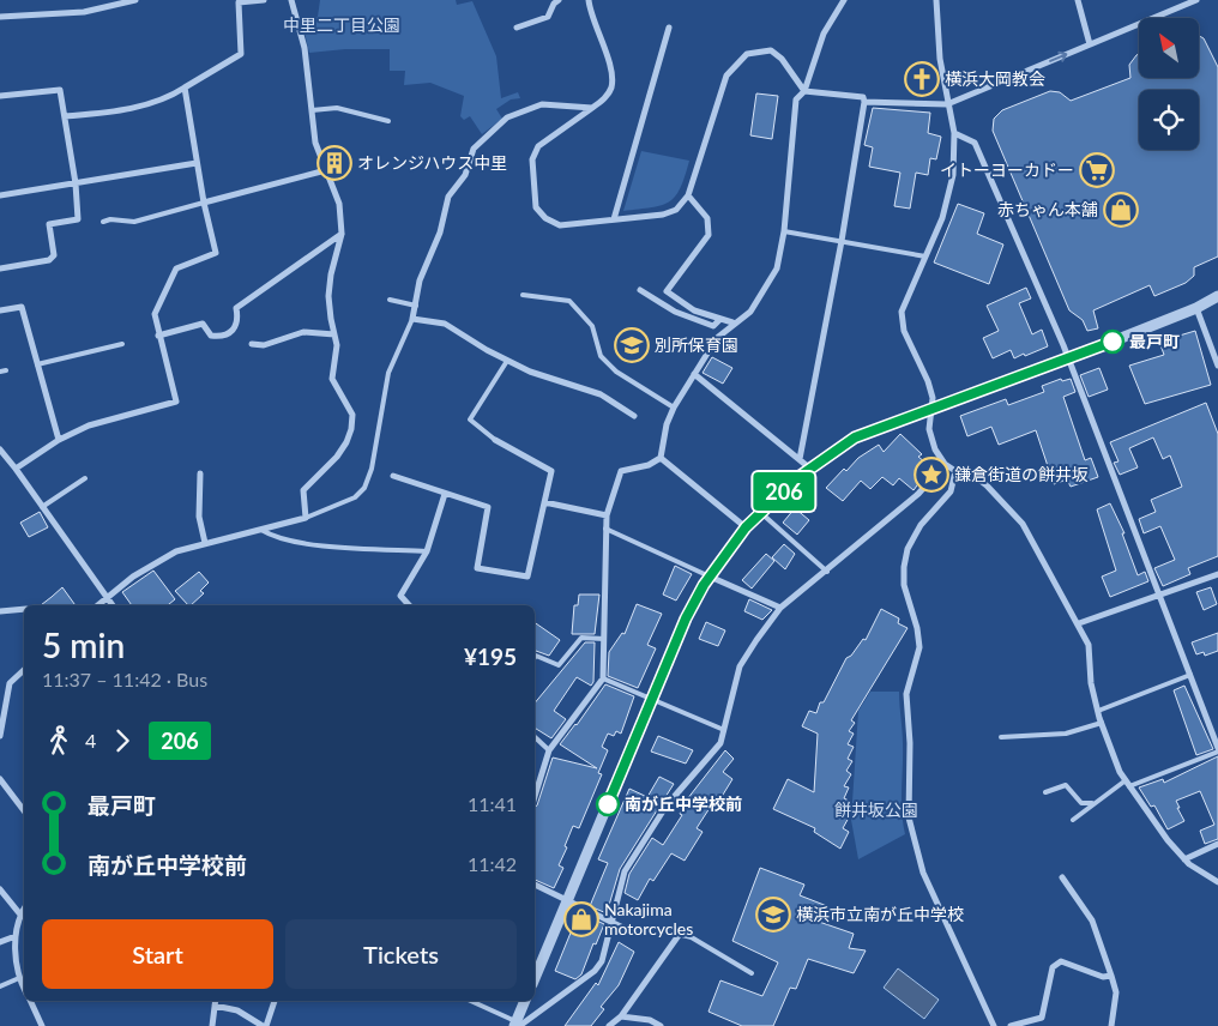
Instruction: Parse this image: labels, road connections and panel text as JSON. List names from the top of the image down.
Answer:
{
  "parks": ["中里二丁目公園", "餅井坂公園"],
  "places": {
    "church": ["横浜大岡教会"],
    "building": ["オレンジハウス中里"],
    "supermarket": ["イトーヨーカドー"],
    "shop": ["赤ちゃん本舗", "Nakajima motorcycles"],
    "other": ["最戸町", "南が丘中学校前"],
    "school or university": ["別所保育園", "横浜市立南が丘中学校"],
    "place": ["鎌倉街道の餅井坂"]
  },
  "lines": ["bus line 206"],
  "north": "top left",
  "page": {
    "on_map": "206",
    "heading": ["5 min", "11:37 – 11:42 · Bus", "¥195"],
    "legs": ["4", "206"],
    "list": [
      {
        "name": "最戸町",
        "value": "11:41"
      },
      {
        "name": "南が丘中学校前",
        "value": "11:42"
      }
    ],
    "buttons": ["Start", "Tickets"]
  }
}
